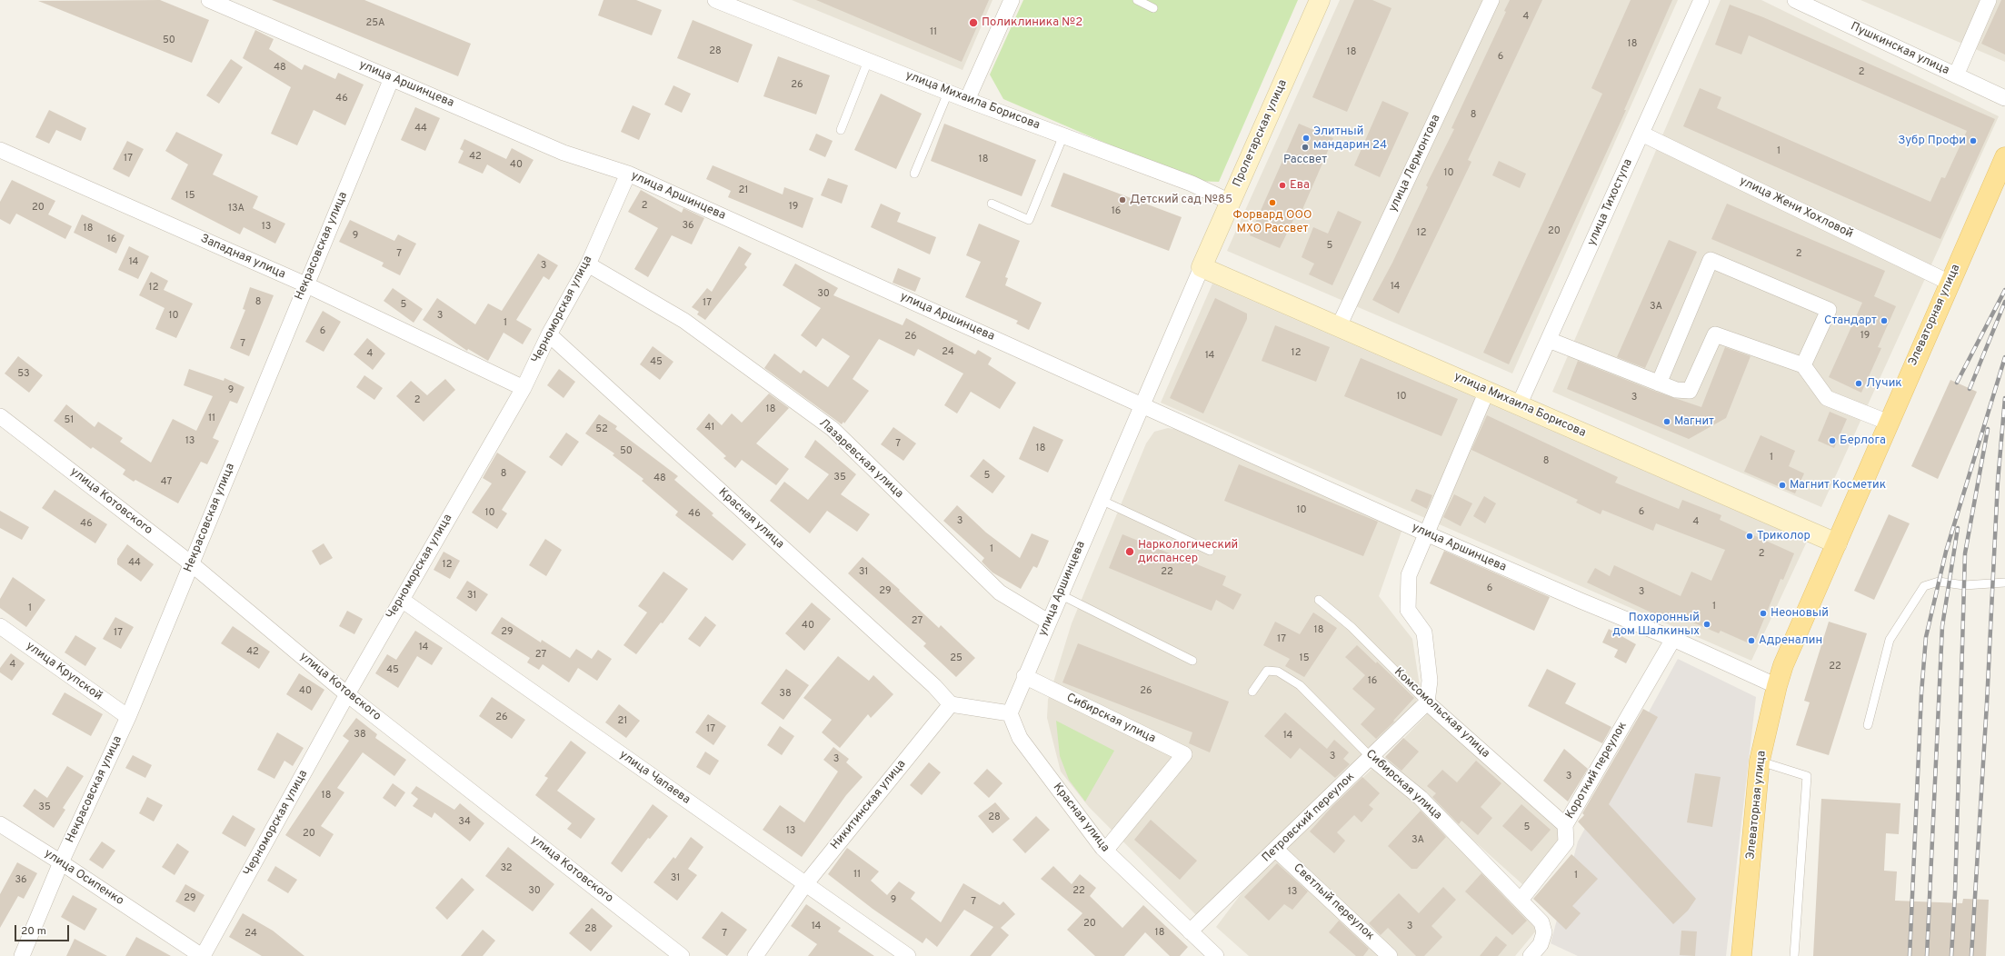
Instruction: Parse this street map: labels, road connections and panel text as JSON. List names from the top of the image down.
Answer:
{
  "streets": {
    "main road": ["Элеваторная улица"],
    "street": [
      "Пушкинская улица",
      "улица Аршинцева",
      "улица Михаила Борисова",
      "Пролетарская улица",
      "улица Лермонтова",
      "улица Тихоступа",
      "улица Жени Хохловой",
      "Некрасовская улица",
      "Западная улица",
      "Черноморская улица",
      "Лазаревская улица",
      "улица Котовского",
      "Красная улица",
      "улица Крупской",
      "Комсомольская улица",
      "Сибирская улица",
      "Короткий переулок",
      "улица Чапаева",
      "Никитинская улица",
      "Петровский переулок",
      "улица Осипенко",
      "Светлый переулок"
    ]
  },
  "crossings": [
    ["улица Аршинцева", "улица Михаила Борисова"],
    ["улица Аршинцева", "Пролетарская улица"],
    ["улица Аршинцева", "Некрасовская улица"],
    ["улица Аршинцева", "Черноморская улица"],
    ["улица Аршинцева", "Элеваторная улица"],
    ["улица Аршинцева", "Лазаревская улица"],
    ["улица Аршинцева", "Красная улица"],
    ["улица Аршинцева", "Сибирская улица"],
    ["улица Аршинцева", "Короткий переулок"],
    ["улица Михаила Борисова", "Пролетарская улица"],
    ["улица Михаила Борисова", "улица Лермонтова"],
    ["улица Михаила Борисова", "улица Тихоступа"],
    ["улица Михаила Борисова", "Элеваторная улица"],
    ["улица Тихоступа", "улица Жени Хохловой"],
    ["улица Жени Хохловой", "Элеваторная улица"],
    ["Некрасовская улица", "Западная улица"],
    ["Некрасовская улица", "улица Котовского"],
    ["Некрасовская улица", "улица Крупской"],
    ["Некрасовская улица", "улица Осипенко"],
    ["Западная улица", "Черноморская улица"],
    ["Черноморская улица", "Лазаревская улица"],
    ["Черноморская улица", "улица Котовского"],
    ["Черноморская улица", "Красная улица"],
    ["Черноморская улица", "улица Чапаева"],
    ["Черноморская улица", "улица Осипенко"],
    ["Красная улица", "Сибирская улица"],
    ["Красная улица", "Никитинская улица"],
    ["Красная улица", "Петровский переулок"],
    ["Комсомольская улица", "Короткий переулок"],
    ["Комсомольская улица", "Петровский переулок"],
    ["Сибирская улица", "Короткий переулок"],
    ["Сибирская улица", "Петровский переулок"],
    ["улица Чапаева", "Никитинская улица"],
    ["Петровский переулок", "Светлый переулок"]
  ],
  "places": [
    "Поликлиника №2",
    "Элитный мандарин 24",
    "Зубр Профи",
    "Рассвет",
    "Ева",
    "Детский сад №85",
    "Форвард ООО МХО Рассвет",
    "Стандарт",
    "Лучик",
    "Магнит",
    "Берлога",
    "Магнит Косметик",
    "Триколор",
    "Наркологический диспансер",
    "Неоновый",
    "Похоронный дом Шалкиных",
    "Адреналин"
  ],
  "house_numbers": [
    "4",
    "25А",
    "11",
    "50",
    "18",
    "28",
    "18",
    "6",
    "48",
    "2",
    "26",
    "46",
    "8",
    "44",
    "1",
    "42",
    "17",
    "18",
    "40",
    "10",
    "21",
    "15",
    "2",
    "19",
    "20",
    "13А",
    "16",
    "36",
    "13",
    "18",
    "20",
    "12",
    "9",
    "16",
    "5",
    "7",
    "2",
    "14",
    "3",
    "14",
    "12",
    "30",
    "8",
    "17",
    "5",
    "3А",
    "10",
    "3",
    "1",
    "6",
    "19",
    "26",
    "7",
    "24",
    "12",
    "4",
    "14",
    "45",
    "53",
    "9",
    "10",
    "3",
    "2",
    "18",
    "11",
    "51",
    "41",
    "52",
    "13",
    "7",
    "18",
    "50",
    "1",
    "8",
    "8",
    "5",
    "35",
    "48",
    "47",
    "10",
    "6",
    "10",
    "46",
    "3",
    "4",
    "46",
    "1",
    "2",
    "44",
    "12",
    "31",
    "22",
    "6",
    "29",
    "3",
    "31",
    "1",
    "1",
    "27",
    "40",
    "18",
    "29",
    "17",
    "17",
    "14",
    "42",
    "27",
    "25",
    "15",
    "4",
    "22",
    "45",
    "16",
    "40",
    "26",
    "38",
    "26",
    "21",
    "17",
    "38",
    "14",
    "3",
    "3",
    "3",
    "18",
    "35",
    "28",
    "34",
    "5",
    "13",
    "20",
    "3А",
    "32",
    "11",
    "1",
    "31",
    "36",
    "30",
    "22",
    "13",
    "29",
    "9",
    "7",
    "20",
    "14",
    "3",
    "28",
    "18",
    "24",
    "7"
  ],
  "scale_bar": "20 m"
}
